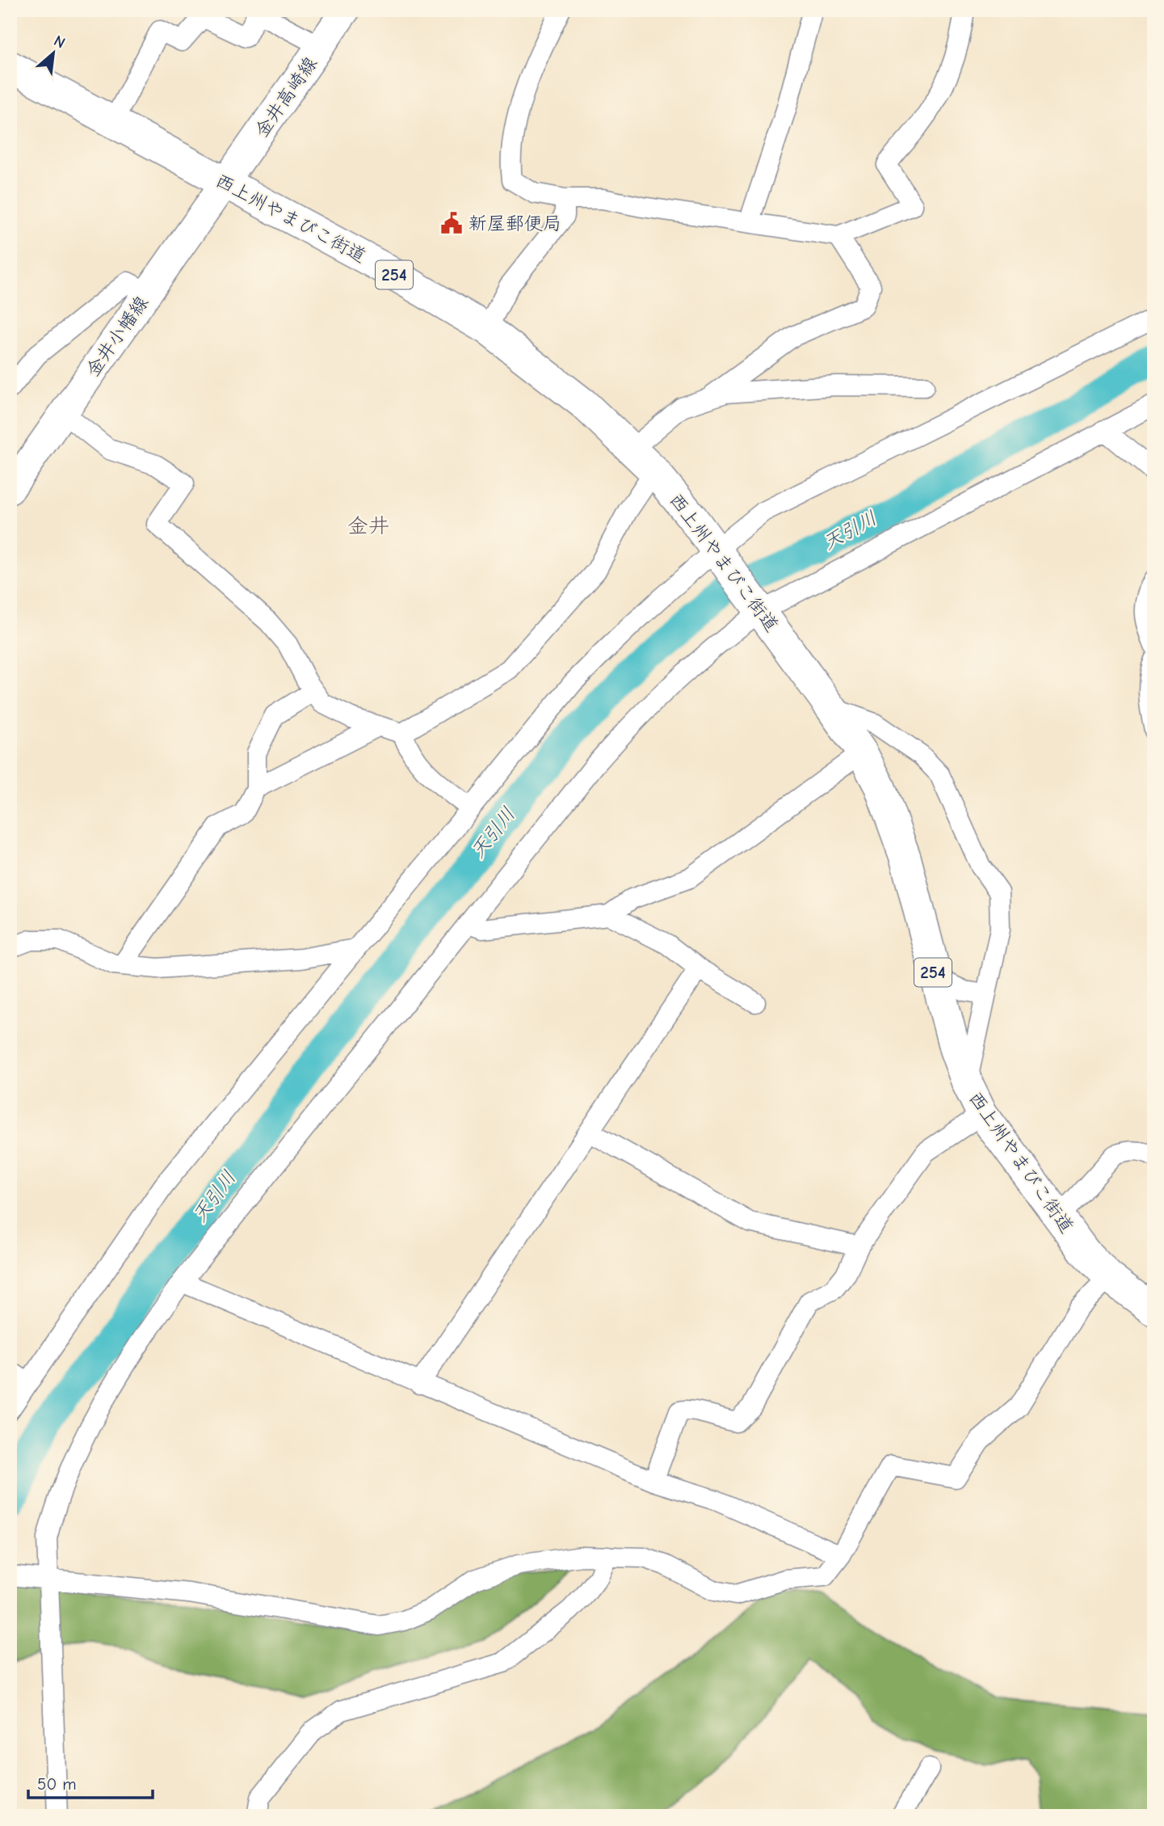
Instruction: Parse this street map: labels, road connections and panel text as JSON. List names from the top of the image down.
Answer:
{
  "streets": {
    "highway": ["西上州やまびこ街道", "254"],
    "main road": ["金井高崎線", "金井小幡線"]
  },
  "crossings": [
    ["金井高崎線", "西上州やまびこ街道"],
    ["金井高崎線", "金井小幡線"],
    ["西上州やまびこ街道", "金井小幡線"]
  ],
  "districts": ["金井"],
  "water": ["天引川"],
  "places": {
    "public building": ["新屋郵便局"]
  },
  "scale_bar": "50 m",
  "north": "top right"
}
